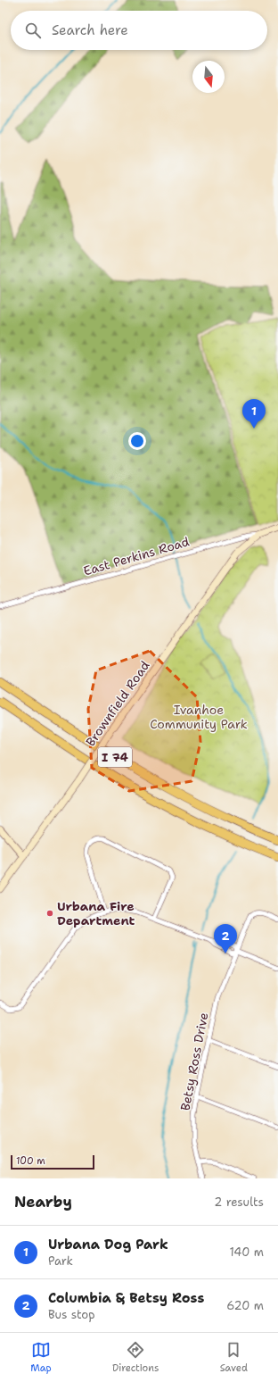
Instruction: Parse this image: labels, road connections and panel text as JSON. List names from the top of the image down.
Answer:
{
  "streets": {
    "highway": ["I 74"],
    "street": ["East Perkins Road", "Brownfield Road", "Betsy Ross Drive"]
  },
  "crossings": [
    ["East Perkins Road", "Brownfield Road"]
  ],
  "parks": ["Ivanhoe Community Park"],
  "places": ["Urbana Fire Department"],
  "scale_bar": "100 m",
  "north": "bottom",
  "page": {
    "search": "Search here",
    "pins": ["1", "2"],
    "scale": "100 m",
    "heading": ["Nearby", "2 results"],
    "list": [
      {
        "mark": "1",
        "name": "Urbana Dog Park",
        "note": "Park",
        "value": "140 m"
      },
      {
        "mark": "2",
        "name": "Columbia & Betsy Ross",
        "note": "Bus stop",
        "value": "620 m"
      }
    ],
    "nav": ["Map", "Directions", "Saved"]
  }
}
